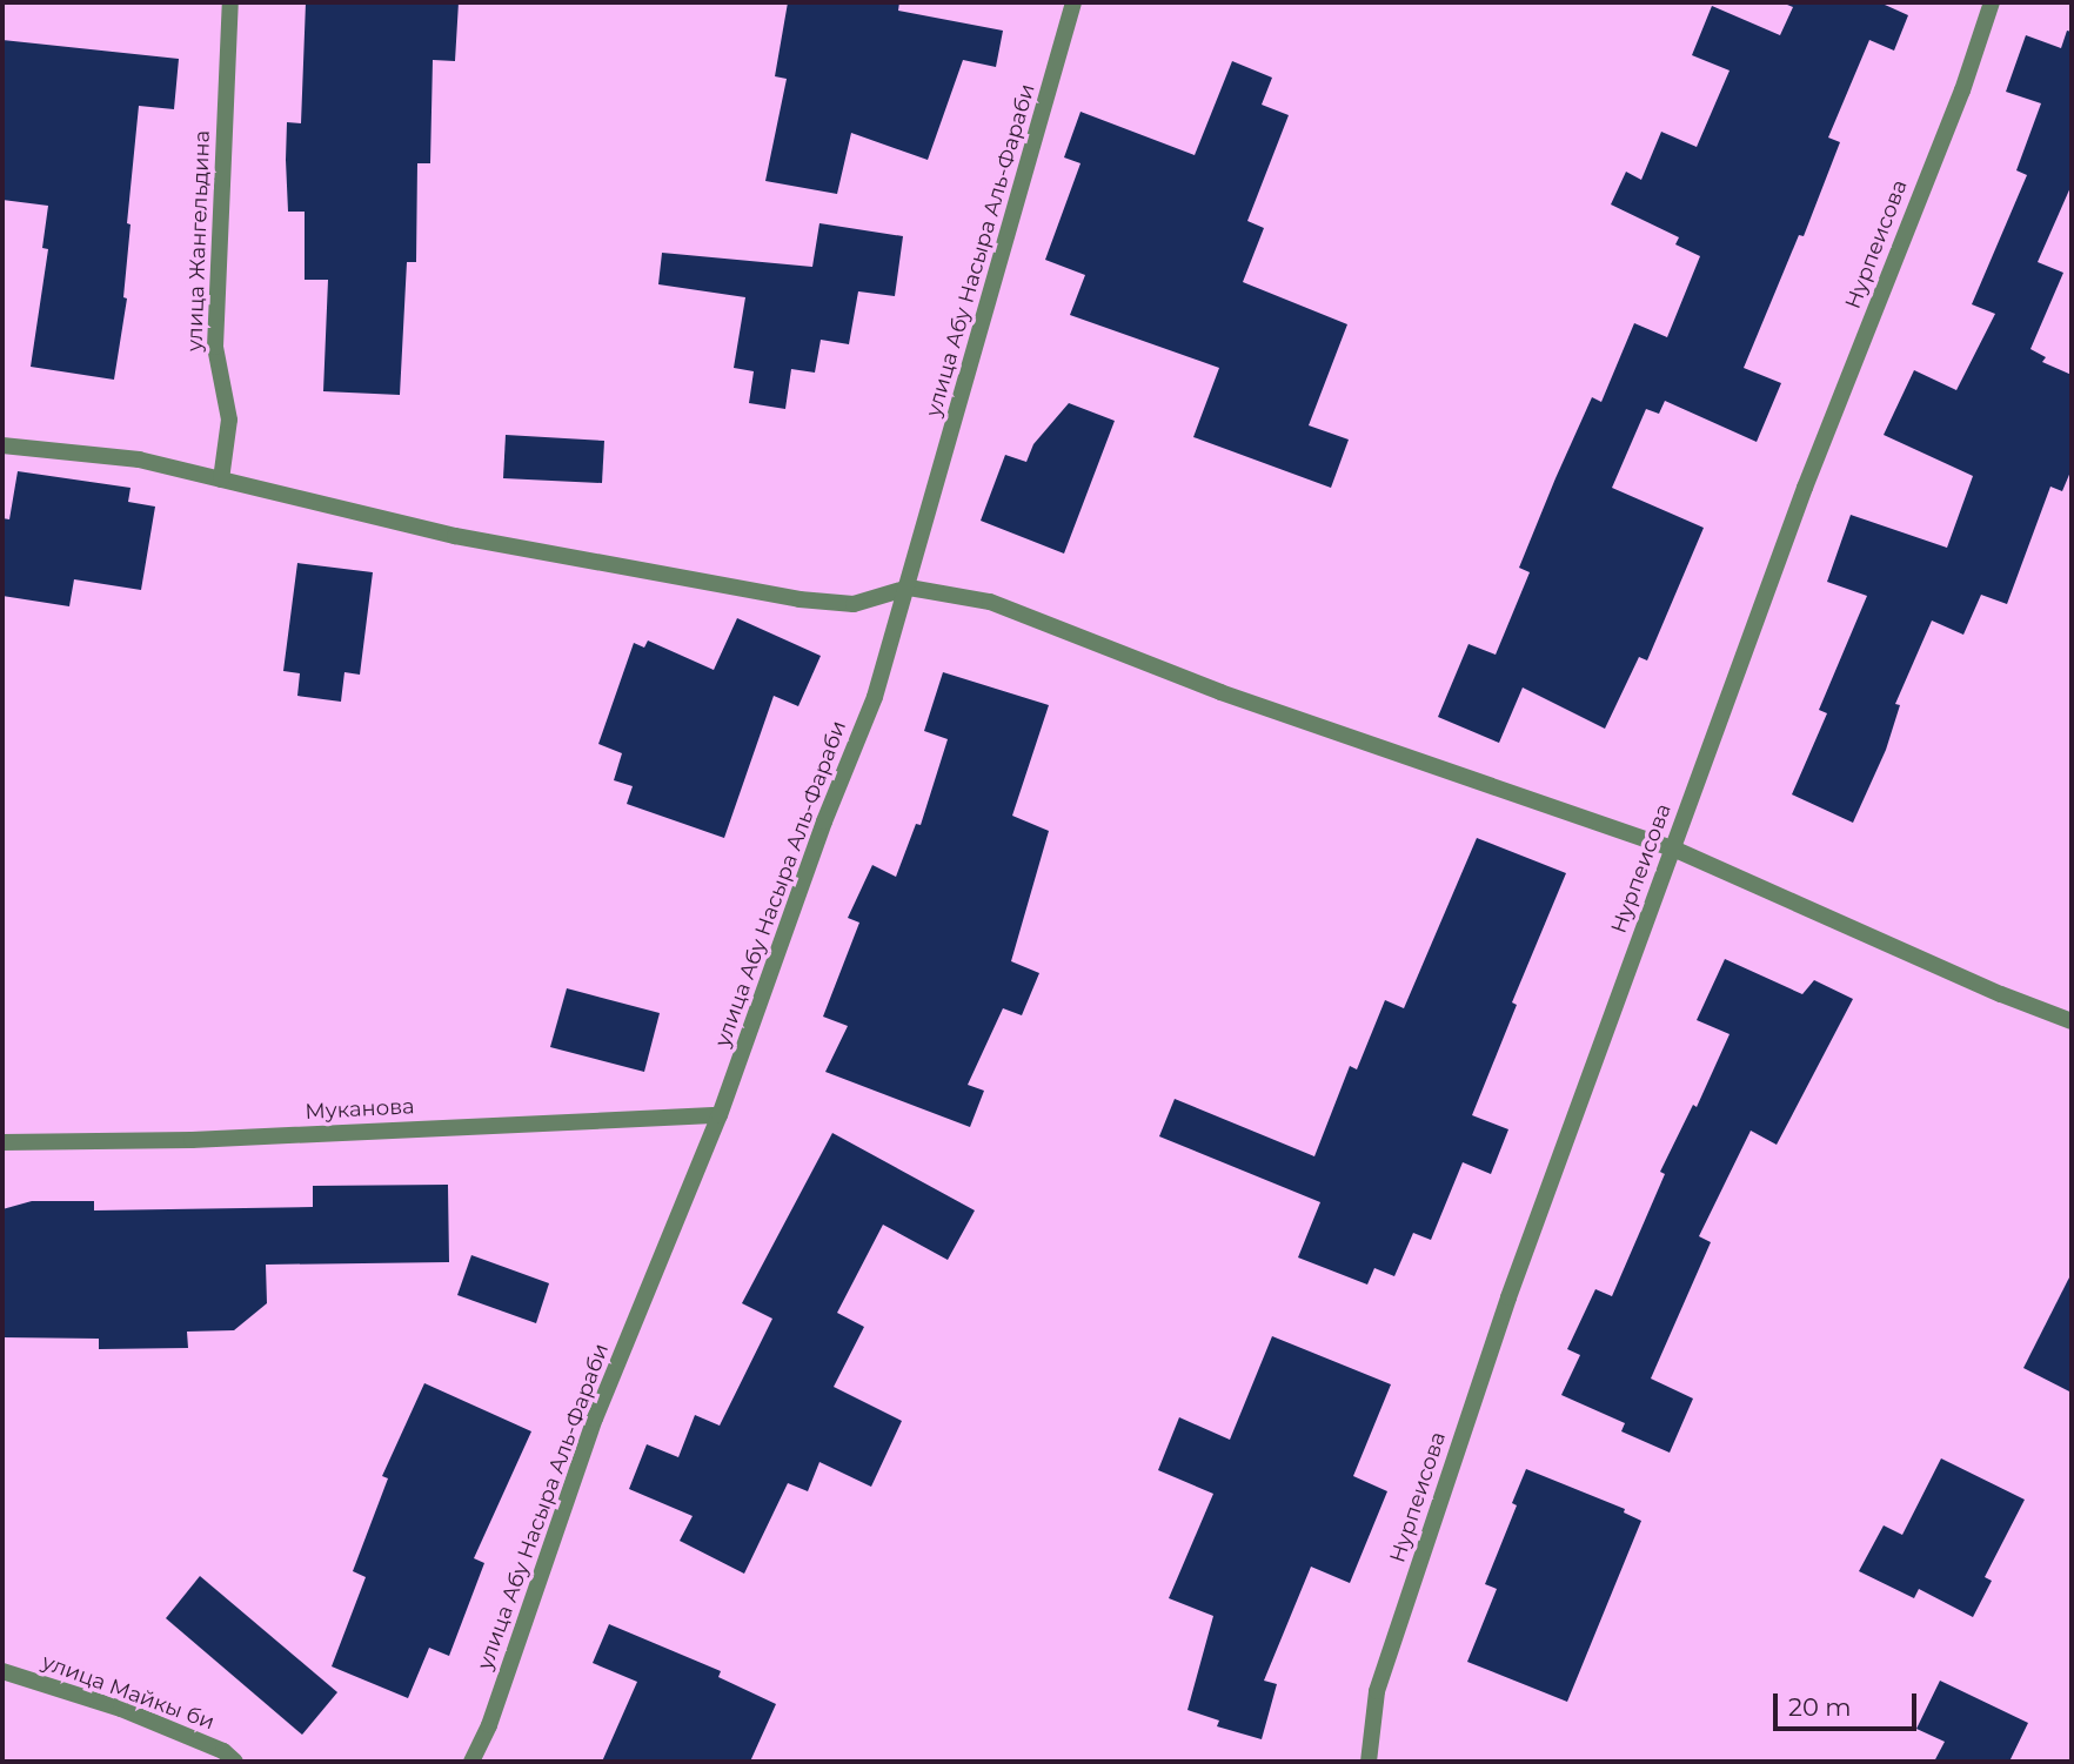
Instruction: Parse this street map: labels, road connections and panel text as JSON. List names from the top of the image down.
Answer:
{
  "streets": {
    "street": [
      "улица Жангельдина",
      "Нурпеисова",
      "улица Абу Насыра Аль-Фараби",
      "Муканова",
      "улица Майкы би"
    ]
  },
  "crossings": [
    ["улица Абу Насыра Аль-Фараби", "Муканова"]
  ],
  "scale_bar": "20 m"
}
